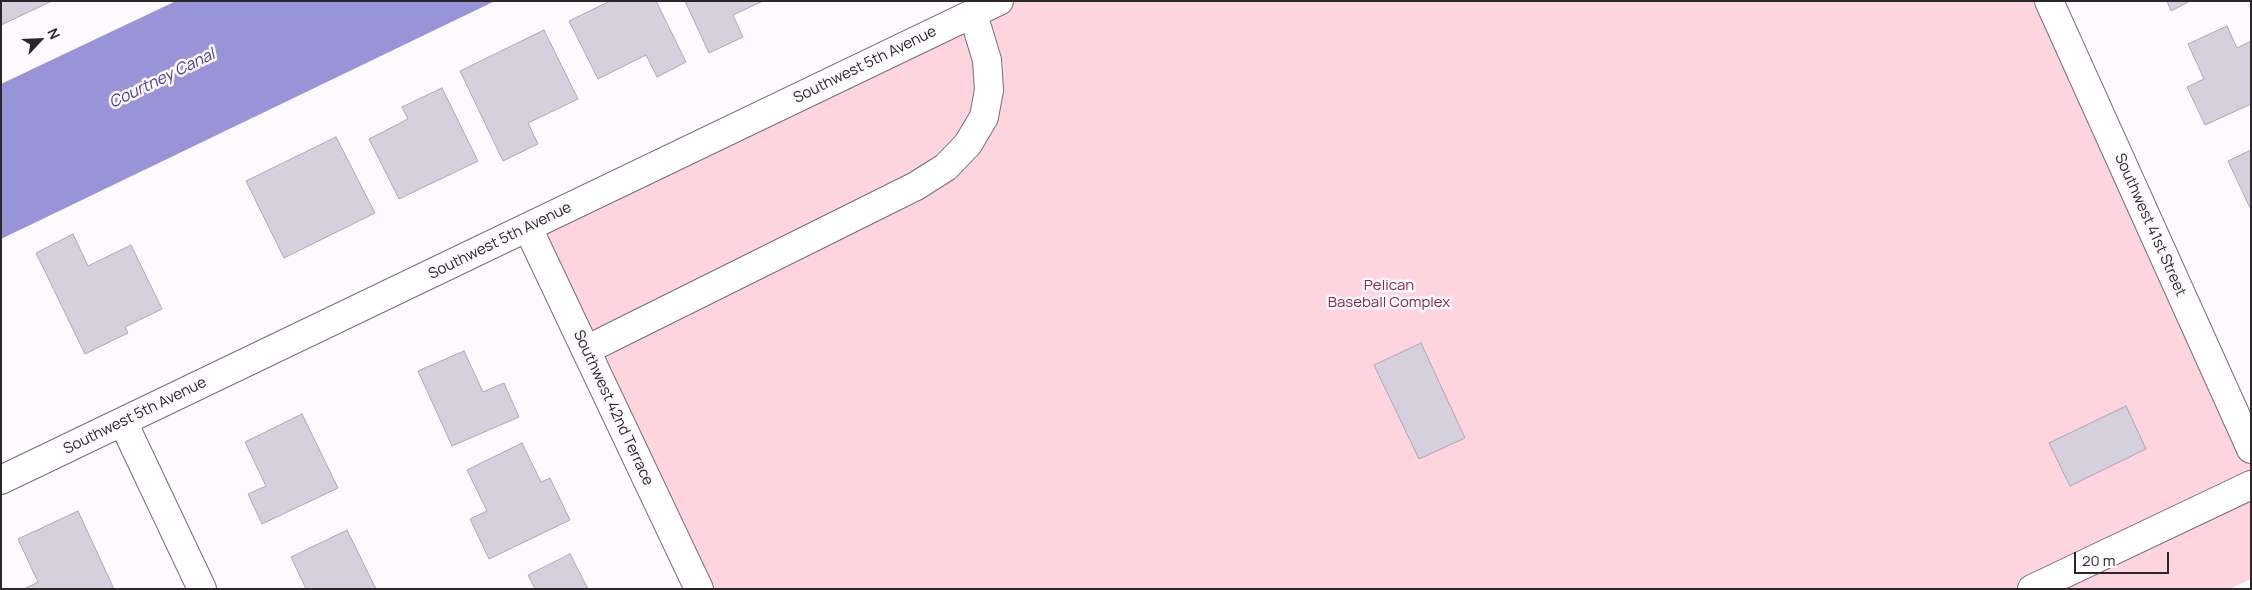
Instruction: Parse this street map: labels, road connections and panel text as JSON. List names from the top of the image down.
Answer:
{
  "streets": {
    "street": ["Southwest 5th Avenue", "Southwest 41st Street", "Southwest 42nd Terrace"]
  },
  "crossings": [
    ["Southwest 5th Avenue", "Southwest 42nd Terrace"]
  ],
  "water": ["Courtney Canal"],
  "parks": ["Pelican Baseball Complex"],
  "scale_bar": "20 m",
  "north": "top right"
}
